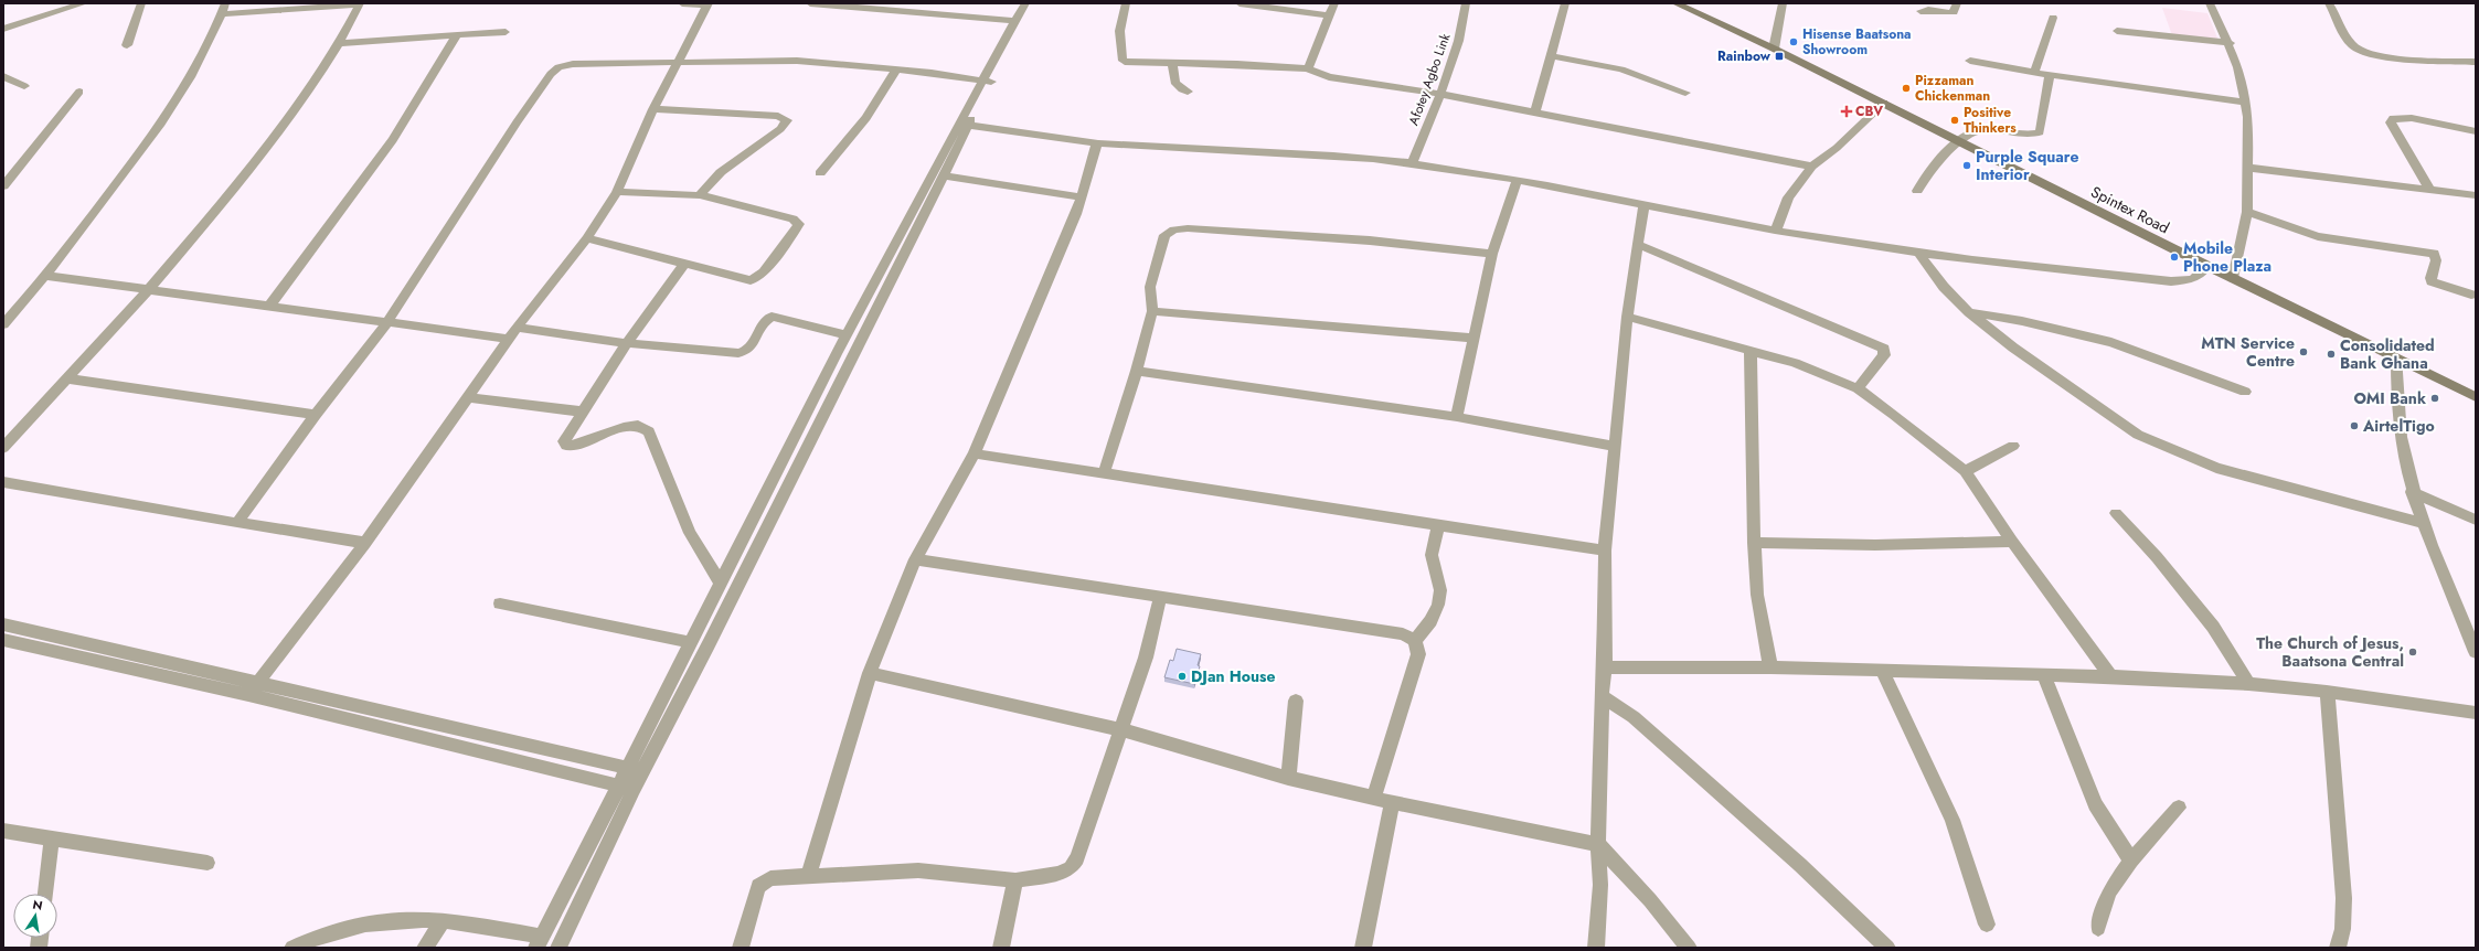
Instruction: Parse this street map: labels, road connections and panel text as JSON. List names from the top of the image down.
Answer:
{
  "streets": {
    "main road": ["Spintex Road"],
    "street": ["Afotey Agbo Link"]
  },
  "places": {
    "other": [
      "Hisense Baatsona Showroom",
      "Pizzaman Chickenman",
      "Positive Thinkers",
      "Purple Square Interior",
      "Mobile Phone Plaza",
      "MTN Service Centre",
      "Consolidated Bank Ghana",
      "OMI Bank",
      "AirtelTigo",
      "The Church of Jesus, Baatsona Central",
      "DJan House"
    ],
    "transit": ["Rainbow"],
    "health": ["CBV"]
  },
  "north": "top"
}
